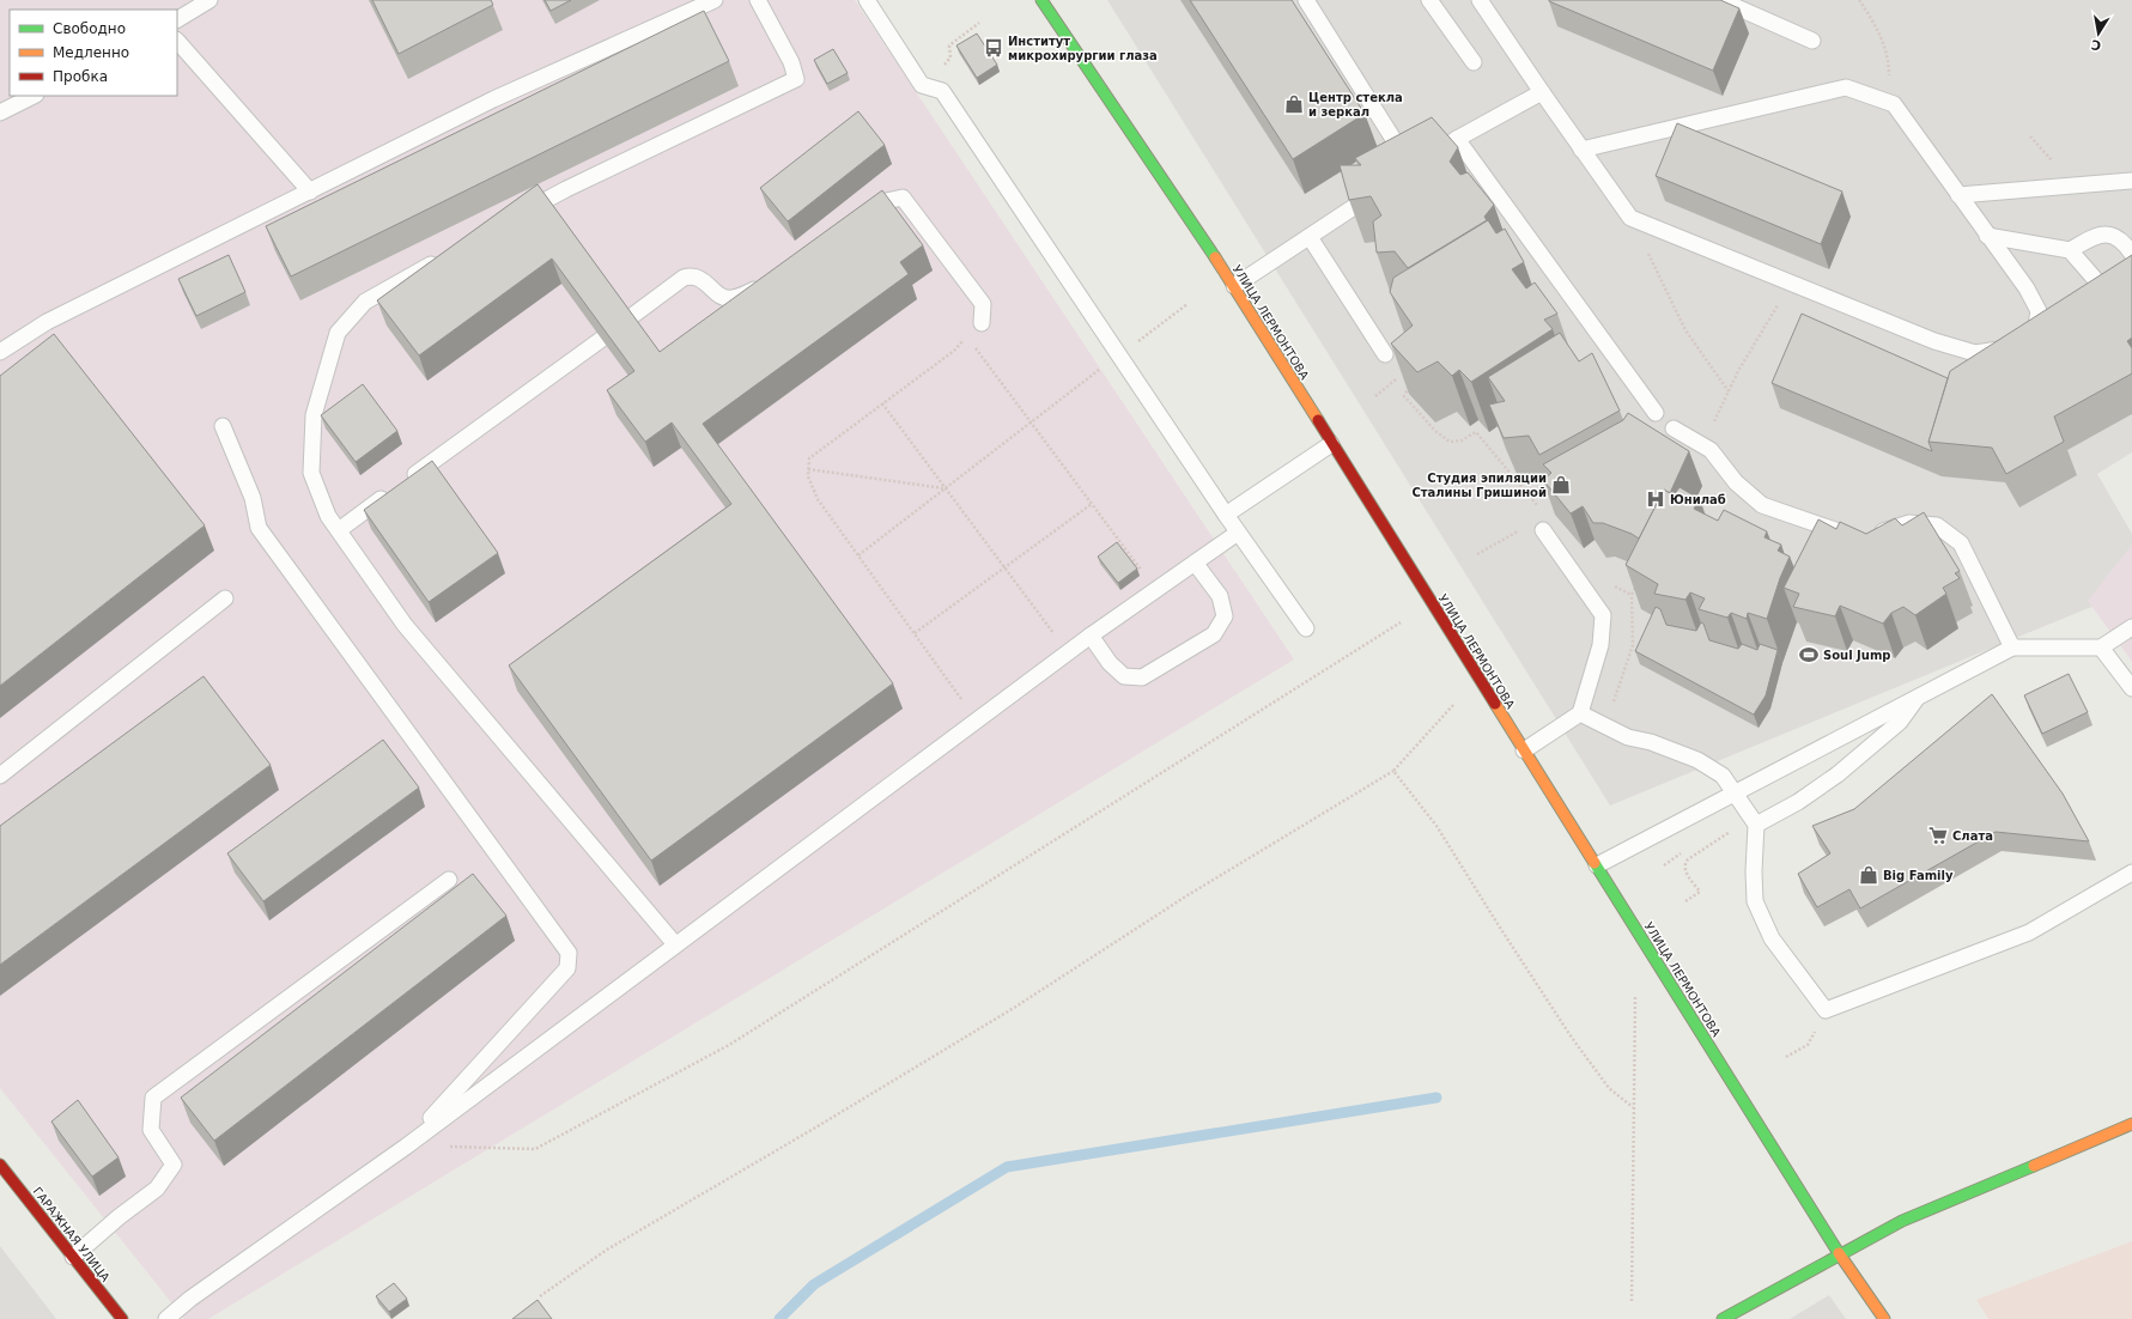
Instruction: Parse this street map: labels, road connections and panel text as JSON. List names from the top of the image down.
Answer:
{
  "streets": {
    "main road": ["УЛИЦА ЛЕРМОНТОВА", "ГАРАЖНАЯ УЛИЦА"]
  },
  "places": {
    "bus stop": ["Институт микрохирургии глаза"],
    "shop": ["Центр стекла и зеркал", "Студия эпиляции Сталины Гришиной", "Big Family"],
    "hospital": ["Юнилаб"],
    "sports": ["Soul Jump"],
    "supermarket": ["Слата"]
  },
  "legend": ["Свободно", "Медленно", "Пробка"],
  "north": "bottom"
}
